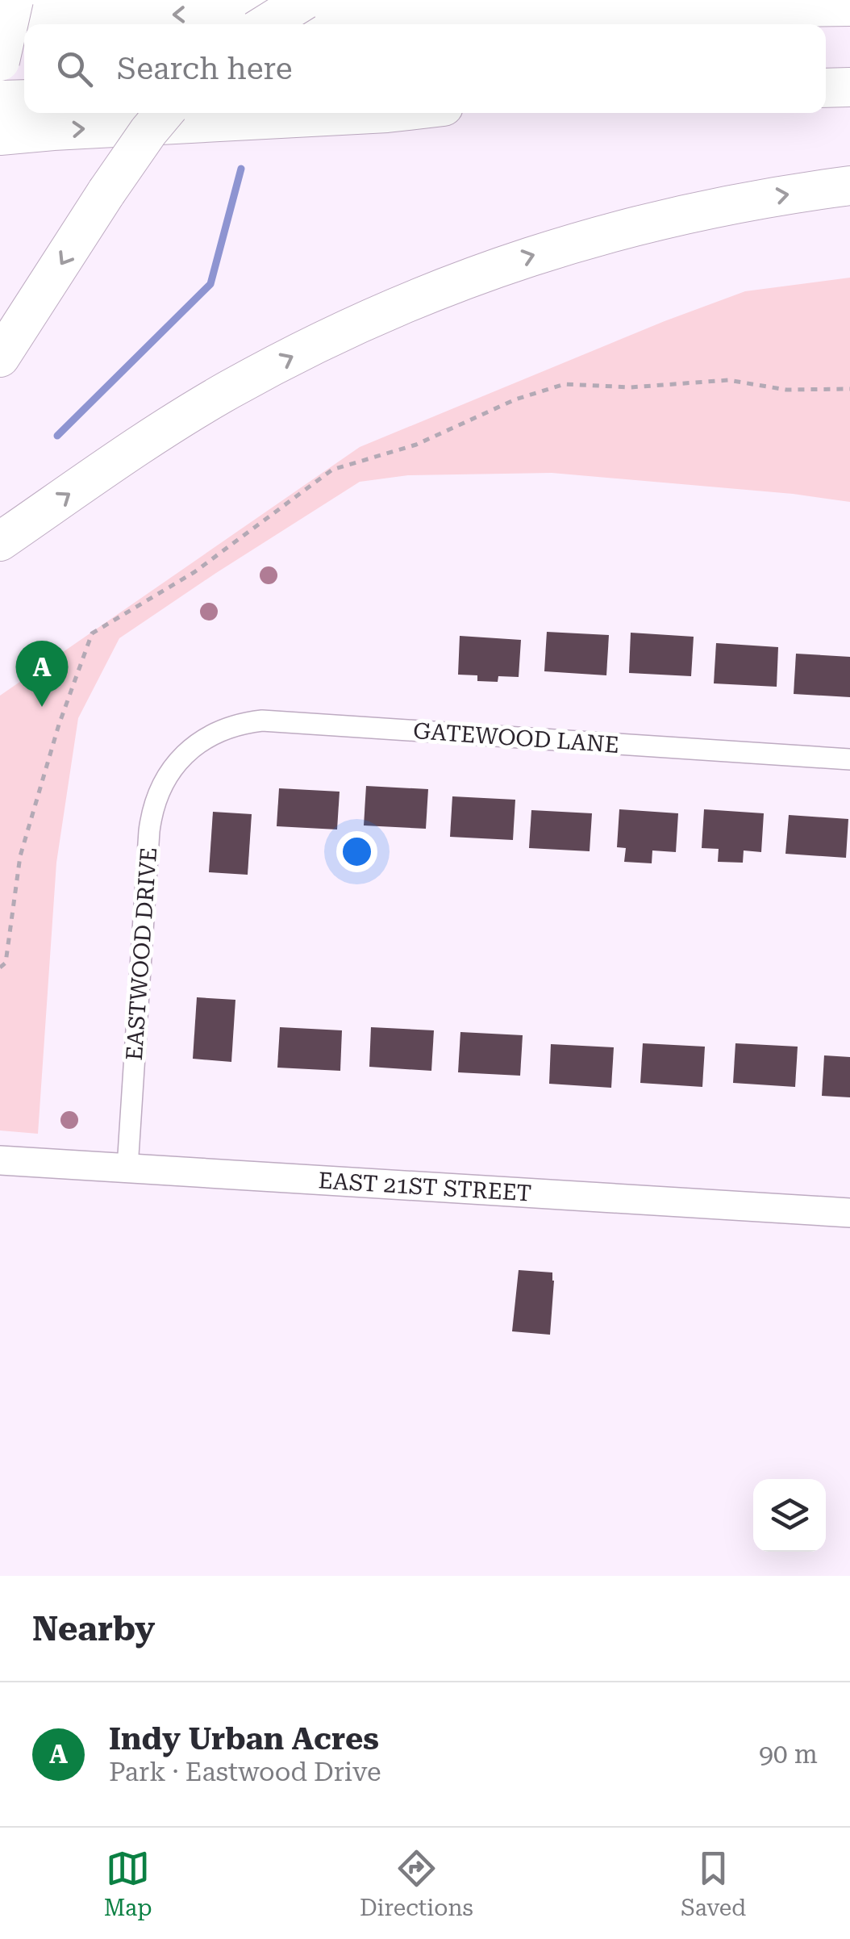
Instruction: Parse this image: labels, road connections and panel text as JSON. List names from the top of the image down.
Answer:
{
  "streets": {
    "main road": ["EAST 21ST STREET"],
    "street": ["GATEWOOD LANE", "EASTWOOD DRIVE"]
  },
  "crossings": [
    ["GATEWOOD LANE", "EASTWOOD DRIVE"],
    ["EASTWOOD DRIVE", "EAST 21ST STREET"]
  ],
  "page": {
    "search": "Search here",
    "pins": "A",
    "heading": "Nearby",
    "list": [
      {
        "mark": "A",
        "name": "Indy Urban Acres",
        "note": "Park · Eastwood Drive",
        "value": "90 m"
      }
    ],
    "nav": ["Map", "Directions", "Saved"]
  }
}
